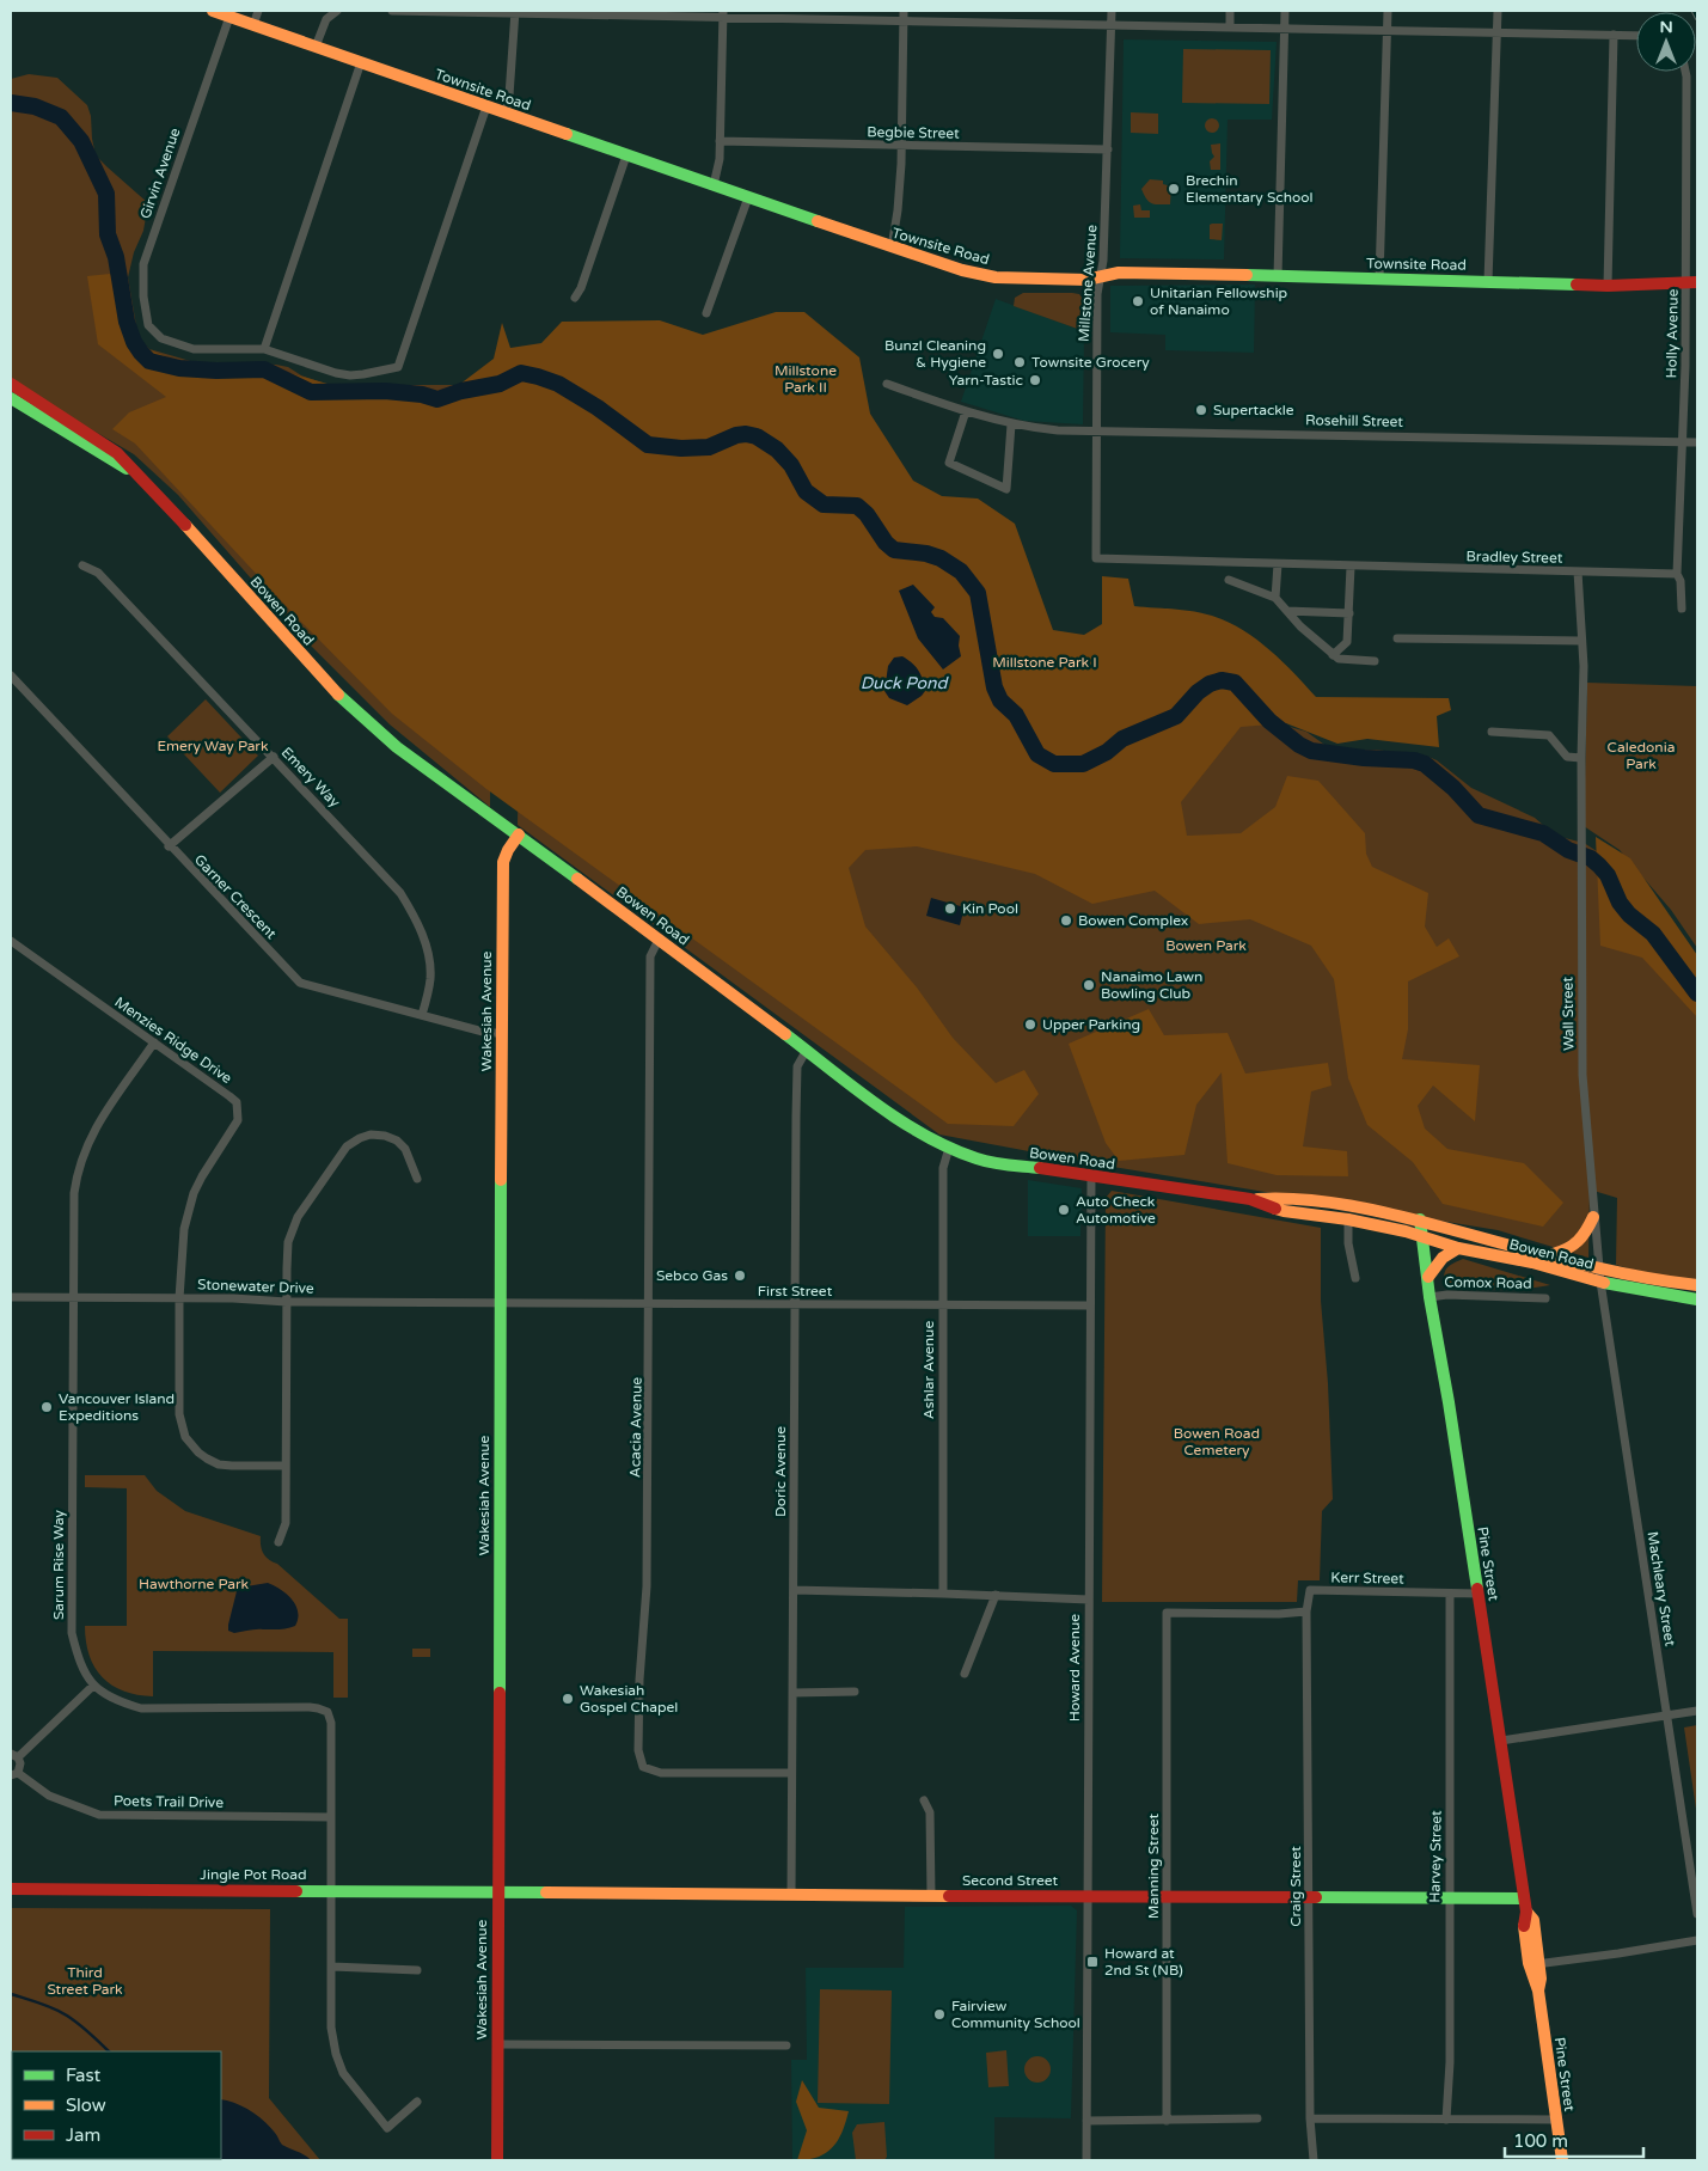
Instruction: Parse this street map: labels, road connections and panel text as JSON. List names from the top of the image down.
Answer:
{
  "streets": {
    "main road": [
      "Townsite Road",
      "Bowen Road",
      "Wakesiah Avenue",
      "Pine Street",
      "Jingle Pot Road",
      "Second Street"
    ],
    "street": [
      "Begbie Street",
      "Girvin Avenue",
      "Millstone Avenue",
      "Holly Avenue",
      "Rosehill Street",
      "Bradley Street",
      "Emery Way",
      "Garner Crescent",
      "Wall Street",
      "Menzies Ridge Drive",
      "Comox Road",
      "Stonewater Drive",
      "First Street",
      "Ashlar Avenue",
      "Acacia Avenue",
      "Doric Avenue",
      "Sarum Rise Way",
      "Kerr Street",
      "Machleary Street",
      "Howard Avenue",
      "Poets Trail Drive",
      "Harvey Street",
      "Manning Street",
      "Craig Street"
    ]
  },
  "crossings": [
    ["Townsite Road", "Girvin Avenue"],
    ["Townsite Road", "Millstone Avenue"],
    ["Townsite Road", "Holly Avenue"],
    ["Begbie Street", "Millstone Avenue"],
    ["Millstone Avenue", "Rosehill Street"],
    ["Millstone Avenue", "Bradley Street"],
    ["Holly Avenue", "Rosehill Street"],
    ["Holly Avenue", "Bradley Street"],
    ["Bradley Street", "Wall Street"],
    ["Bowen Road", "Wakesiah Avenue"],
    ["Bowen Road", "Wall Street"],
    ["Bowen Road", "Ashlar Avenue"],
    ["Bowen Road", "Acacia Avenue"],
    ["Bowen Road", "Doric Avenue"],
    ["Bowen Road", "Pine Street"],
    ["Bowen Road", "Machleary Street"],
    ["Bowen Road", "Howard Avenue"],
    ["Emery Way", "Garner Crescent"],
    ["Garner Crescent", "Wakesiah Avenue"],
    ["Wakesiah Avenue", "Stonewater Drive"],
    ["Wakesiah Avenue", "First Street"],
    ["Wakesiah Avenue", "Jingle Pot Road"],
    ["Wakesiah Avenue", "Second Street"],
    ["Wall Street", "Machleary Street"],
    ["Menzies Ridge Drive", "Stonewater Drive"],
    ["Menzies Ridge Drive", "Sarum Rise Way"],
    ["Comox Road", "Pine Street"],
    ["Stonewater Drive", "First Street"],
    ["Stonewater Drive", "Sarum Rise Way"],
    ["First Street", "Ashlar Avenue"],
    ["First Street", "Acacia Avenue"],
    ["First Street", "Doric Avenue"],
    ["First Street", "Howard Avenue"],
    ["Acacia Avenue", "Doric Avenue"],
    ["Doric Avenue", "Second Street"],
    ["Pine Street", "Kerr Street"],
    ["Pine Street", "Second Street"],
    ["Sarum Rise Way", "Poets Trail Drive"],
    ["Sarum Rise Way", "Jingle Pot Road"],
    ["Kerr Street", "Harvey Street"],
    ["Kerr Street", "Manning Street"],
    ["Kerr Street", "Craig Street"],
    ["Howard Avenue", "Second Street"],
    ["Harvey Street", "Second Street"],
    ["Manning Street", "Second Street"],
    ["Manning Street", "Craig Street"],
    ["Jingle Pot Road", "Second Street"],
    ["Second Street", "Craig Street"]
  ],
  "water": ["Duck Pond"],
  "parks": [
    "Millstone Park II",
    "Millstone Park I",
    "Emery Way Park",
    "Caledonia Park",
    "Bowen Park",
    "Bowen Road Cemetery",
    "Hawthorne Park",
    "Third Street Park"
  ],
  "places": {
    "other": [
      "Brechin Elementary School",
      "Unitarian Fellowship of Nanaimo",
      "Bunzl Cleaning & Hygiene",
      "Townsite Grocery",
      "Yarn-Tastic",
      "Supertackle",
      "Kin Pool",
      "Bowen Complex",
      "Nanaimo Lawn Bowling Club",
      "Upper Parking",
      "Auto Check Automotive",
      "Sebco Gas",
      "Vancouver Island Expeditions",
      "Wakesiah Gospel Chapel",
      "Fairview Community School"
    ],
    "transit": ["Howard at 2nd St (NB)"]
  },
  "legend": ["Fast", "Slow", "Jam"],
  "scale_bar": "100 m",
  "north": "top"
}
